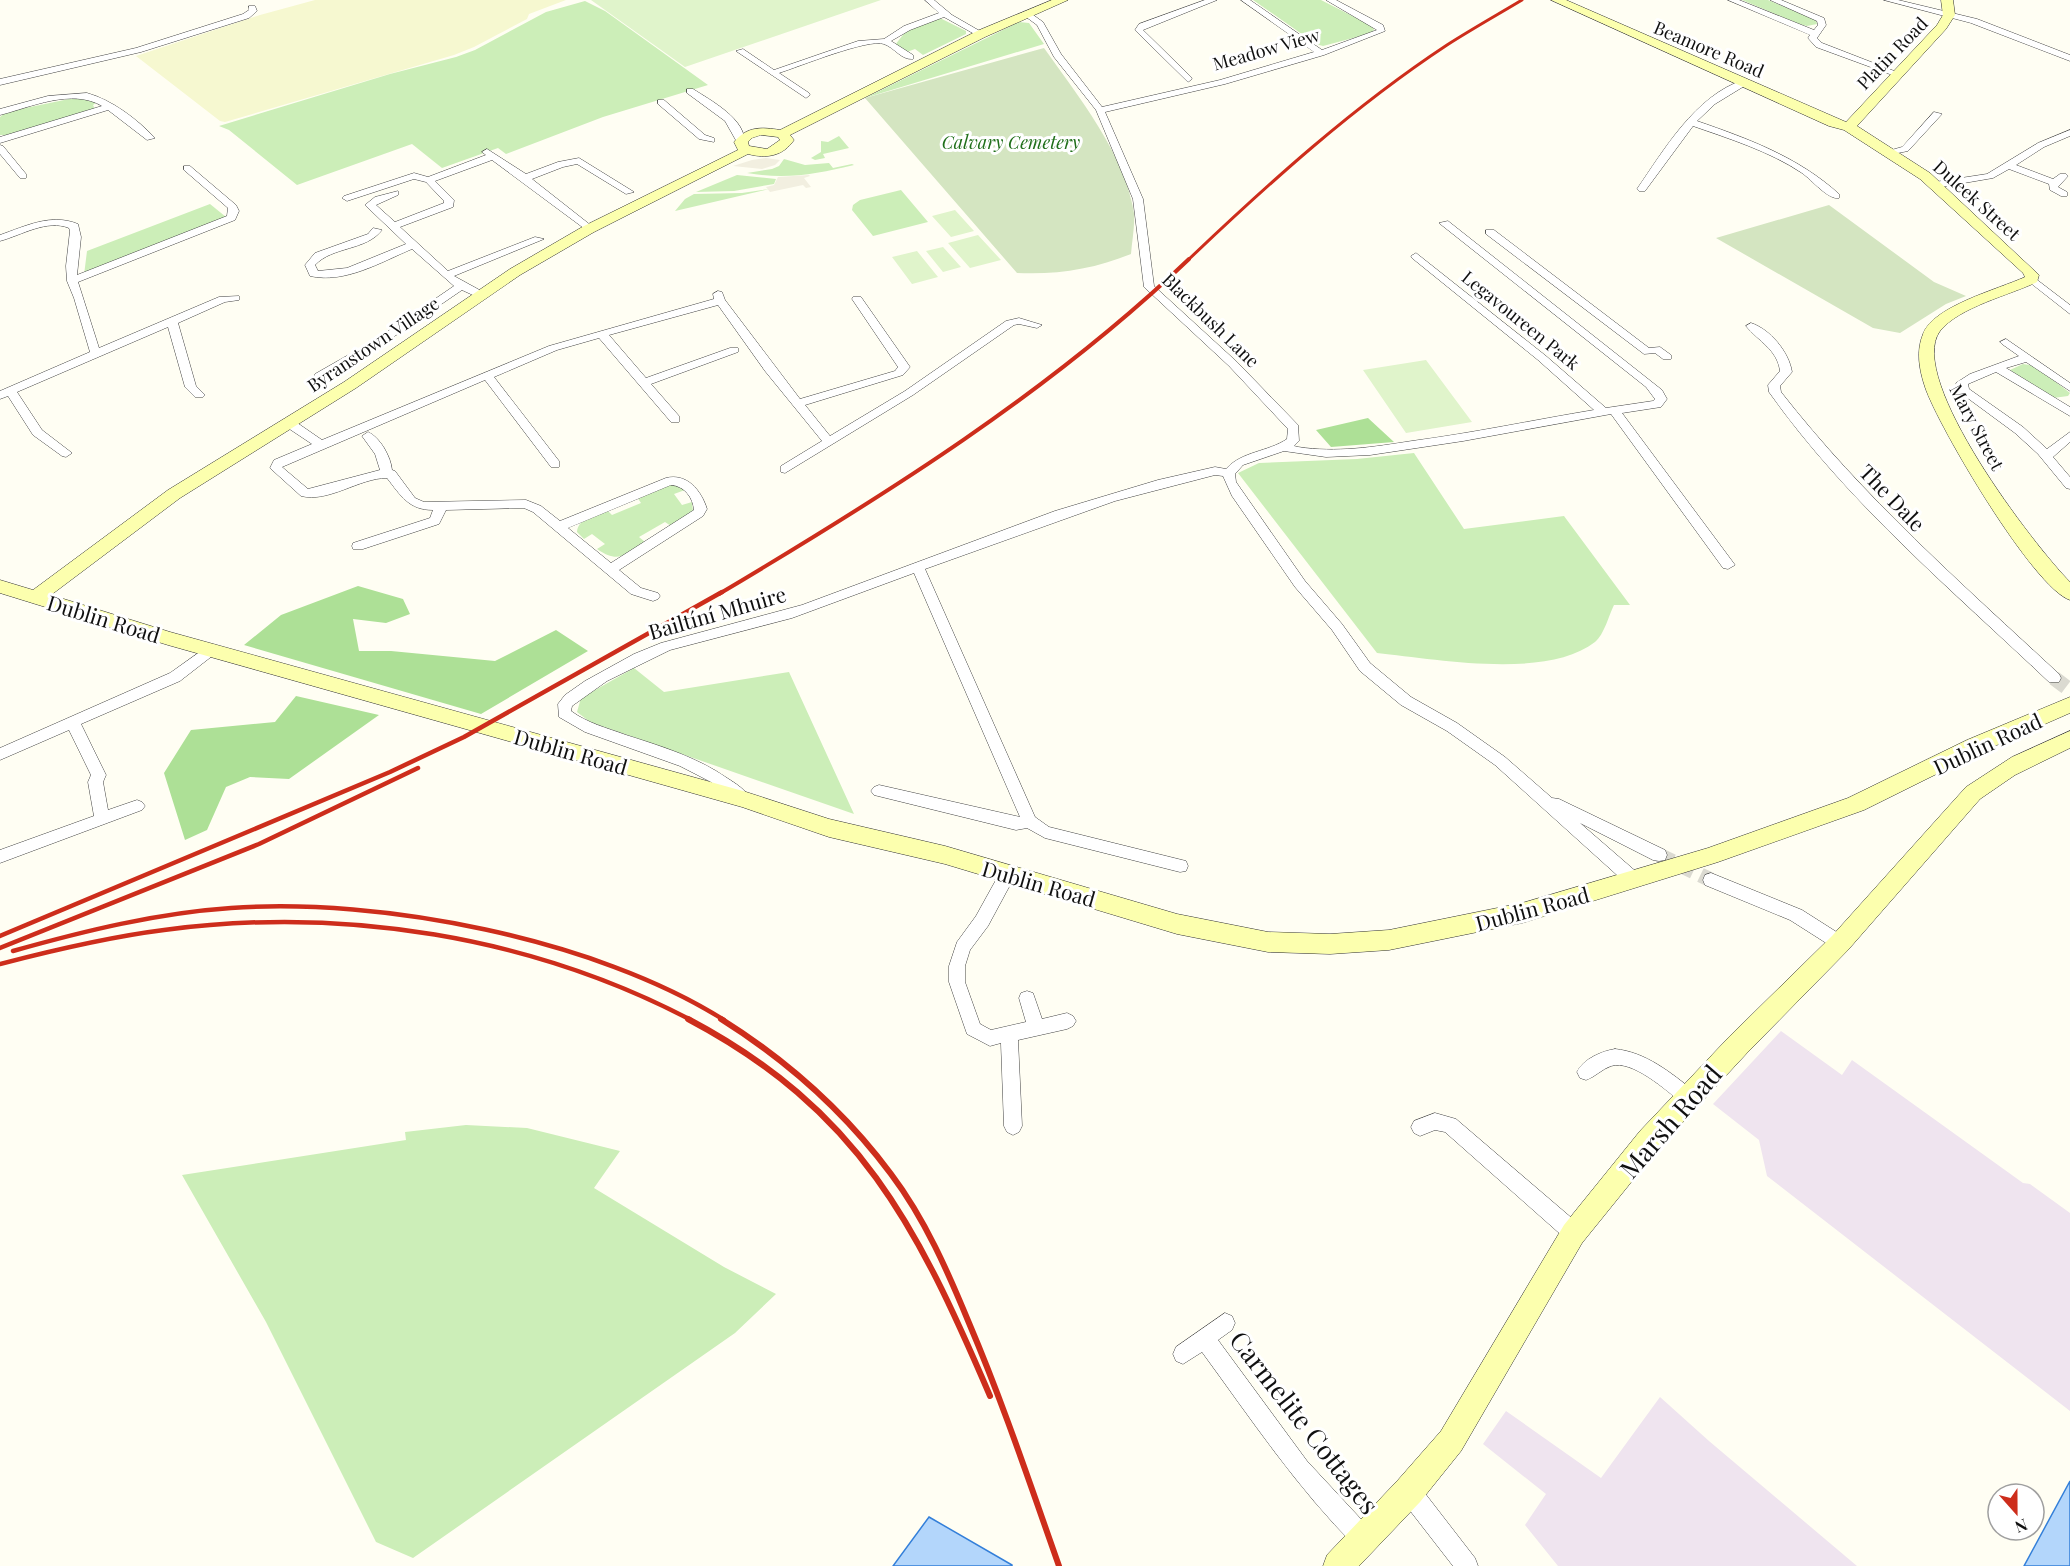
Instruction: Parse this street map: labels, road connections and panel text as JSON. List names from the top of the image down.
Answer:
{
  "streets": {
    "main road": [
      "Beamore Road",
      "Platin Road",
      "Duleek Street",
      "Byranstown Village",
      "Mary Street",
      "Dublin Road",
      "Marsh Road"
    ],
    "street": [
      "Meadow View",
      "Blackbush Lane",
      "Legavoureen Park",
      "The Dale",
      "Bailtíní Mhuire",
      "Carmelite Cottages"
    ]
  },
  "crossings": [
    ["Meadow View", "Blackbush Lane"],
    ["Beamore Road", "Platin Road"],
    ["Beamore Road", "Duleek Street"],
    ["Platin Road", "Duleek Street"],
    ["Duleek Street", "Mary Street"],
    ["Byranstown Village", "Dublin Road"],
    ["Bailtíní Mhuire", "Dublin Road"],
    ["Marsh Road", "Carmelite Cottages"]
  ],
  "parks": ["Calvary Cemetery"],
  "north": "bottom"
}
